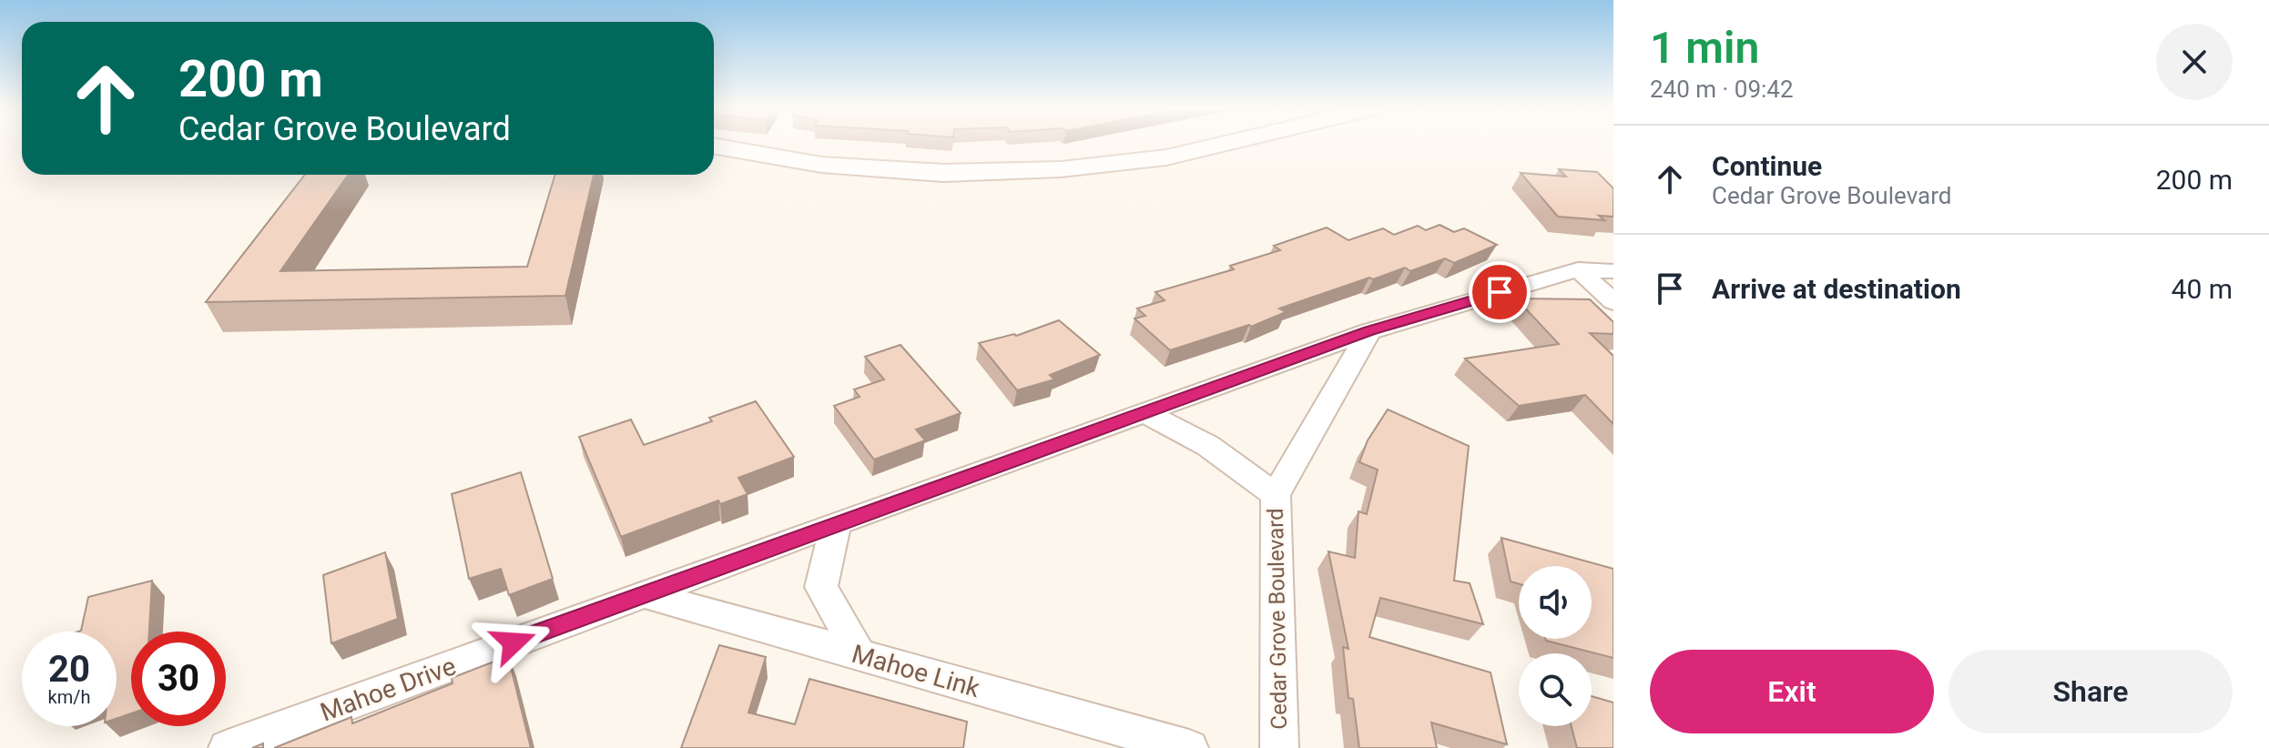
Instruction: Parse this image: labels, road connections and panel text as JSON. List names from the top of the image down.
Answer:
{
  "streets": {
    "street": ["Cedar Grove Boulevard", "Mahoe Link", "Mahoe Drive"]
  },
  "crossings": [
    ["Cedar Grove Boulevard", "Mahoe Drive"],
    ["Mahoe Link", "Mahoe Drive"]
  ],
  "page": {
    "heading": ["1 min", "240 m · 09:42"],
    "turn": ["200 m", "Cedar Grove Boulevard"],
    "list": [
      {
        "name": "Continue",
        "note": "Cedar Grove Boulevard",
        "value": "200 m"
      },
      {
        "name": "Arrive at destination",
        "value": "40 m"
      }
    ],
    "speed": "20 km/h",
    "limit": "30",
    "buttons": ["Exit", "Share"]
  }
}
